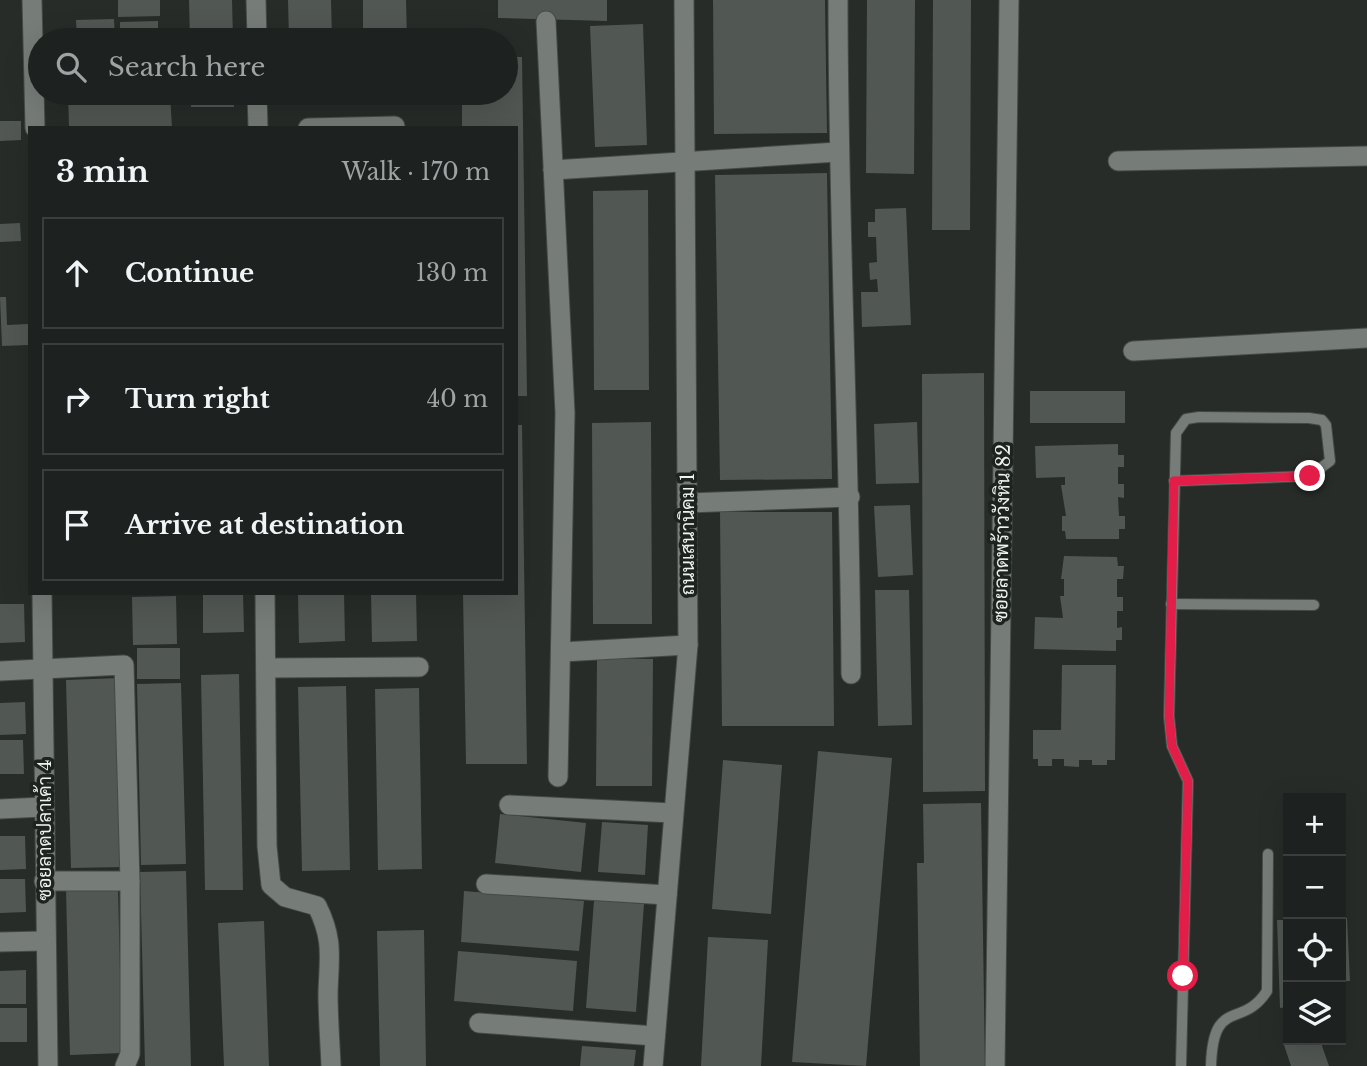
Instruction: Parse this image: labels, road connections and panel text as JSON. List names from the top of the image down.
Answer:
{
  "streets": {
    "street": ["ซอยลาดพร้าววังหิน 82", "ถนนเสนานิคม 1", "ซอยลาดปลาเค้า 4"]
  },
  "page": {
    "search": "Search here",
    "heading": ["3 min", "Walk · 170 m"],
    "list": [
      ["Continue", "130 m"],
      ["Turn right", "40 m"],
      "Arrive at destination"
    ],
    "map_buttons": ["+", "−"]
  }
}
